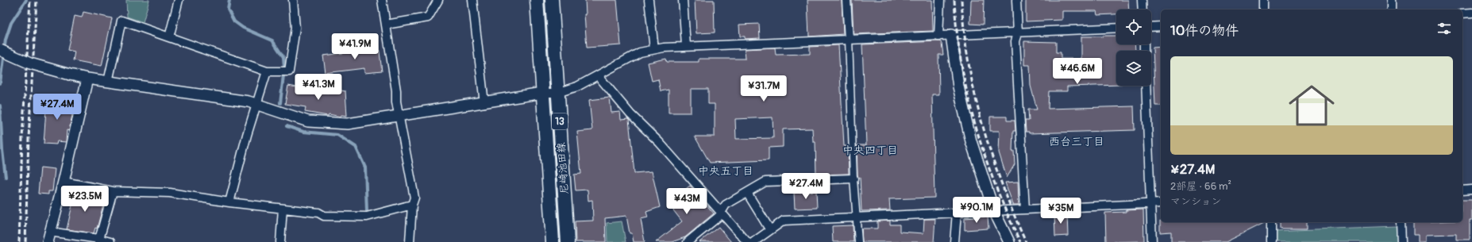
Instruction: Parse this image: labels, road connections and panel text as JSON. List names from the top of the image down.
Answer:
{
  "streets": {
    "main road": ["13", "尼崎池田線"]
  },
  "districts": ["西台三丁目", "中央四丁目", "中央五丁目"],
  "page": {
    "heading": "10件の物件",
    "price": [
      "¥41.9M",
      "¥46.6M",
      "¥41.3M",
      "¥31.7M",
      "¥27.4M",
      "¥27.4M",
      "¥23.5M",
      "¥43M",
      "¥90.1M",
      "¥35M"
    ],
    "list": [
      {
        "name": "¥27.4M",
        "note": "2部屋 · 66 m² · マンション"
      }
    ]
  }
}
